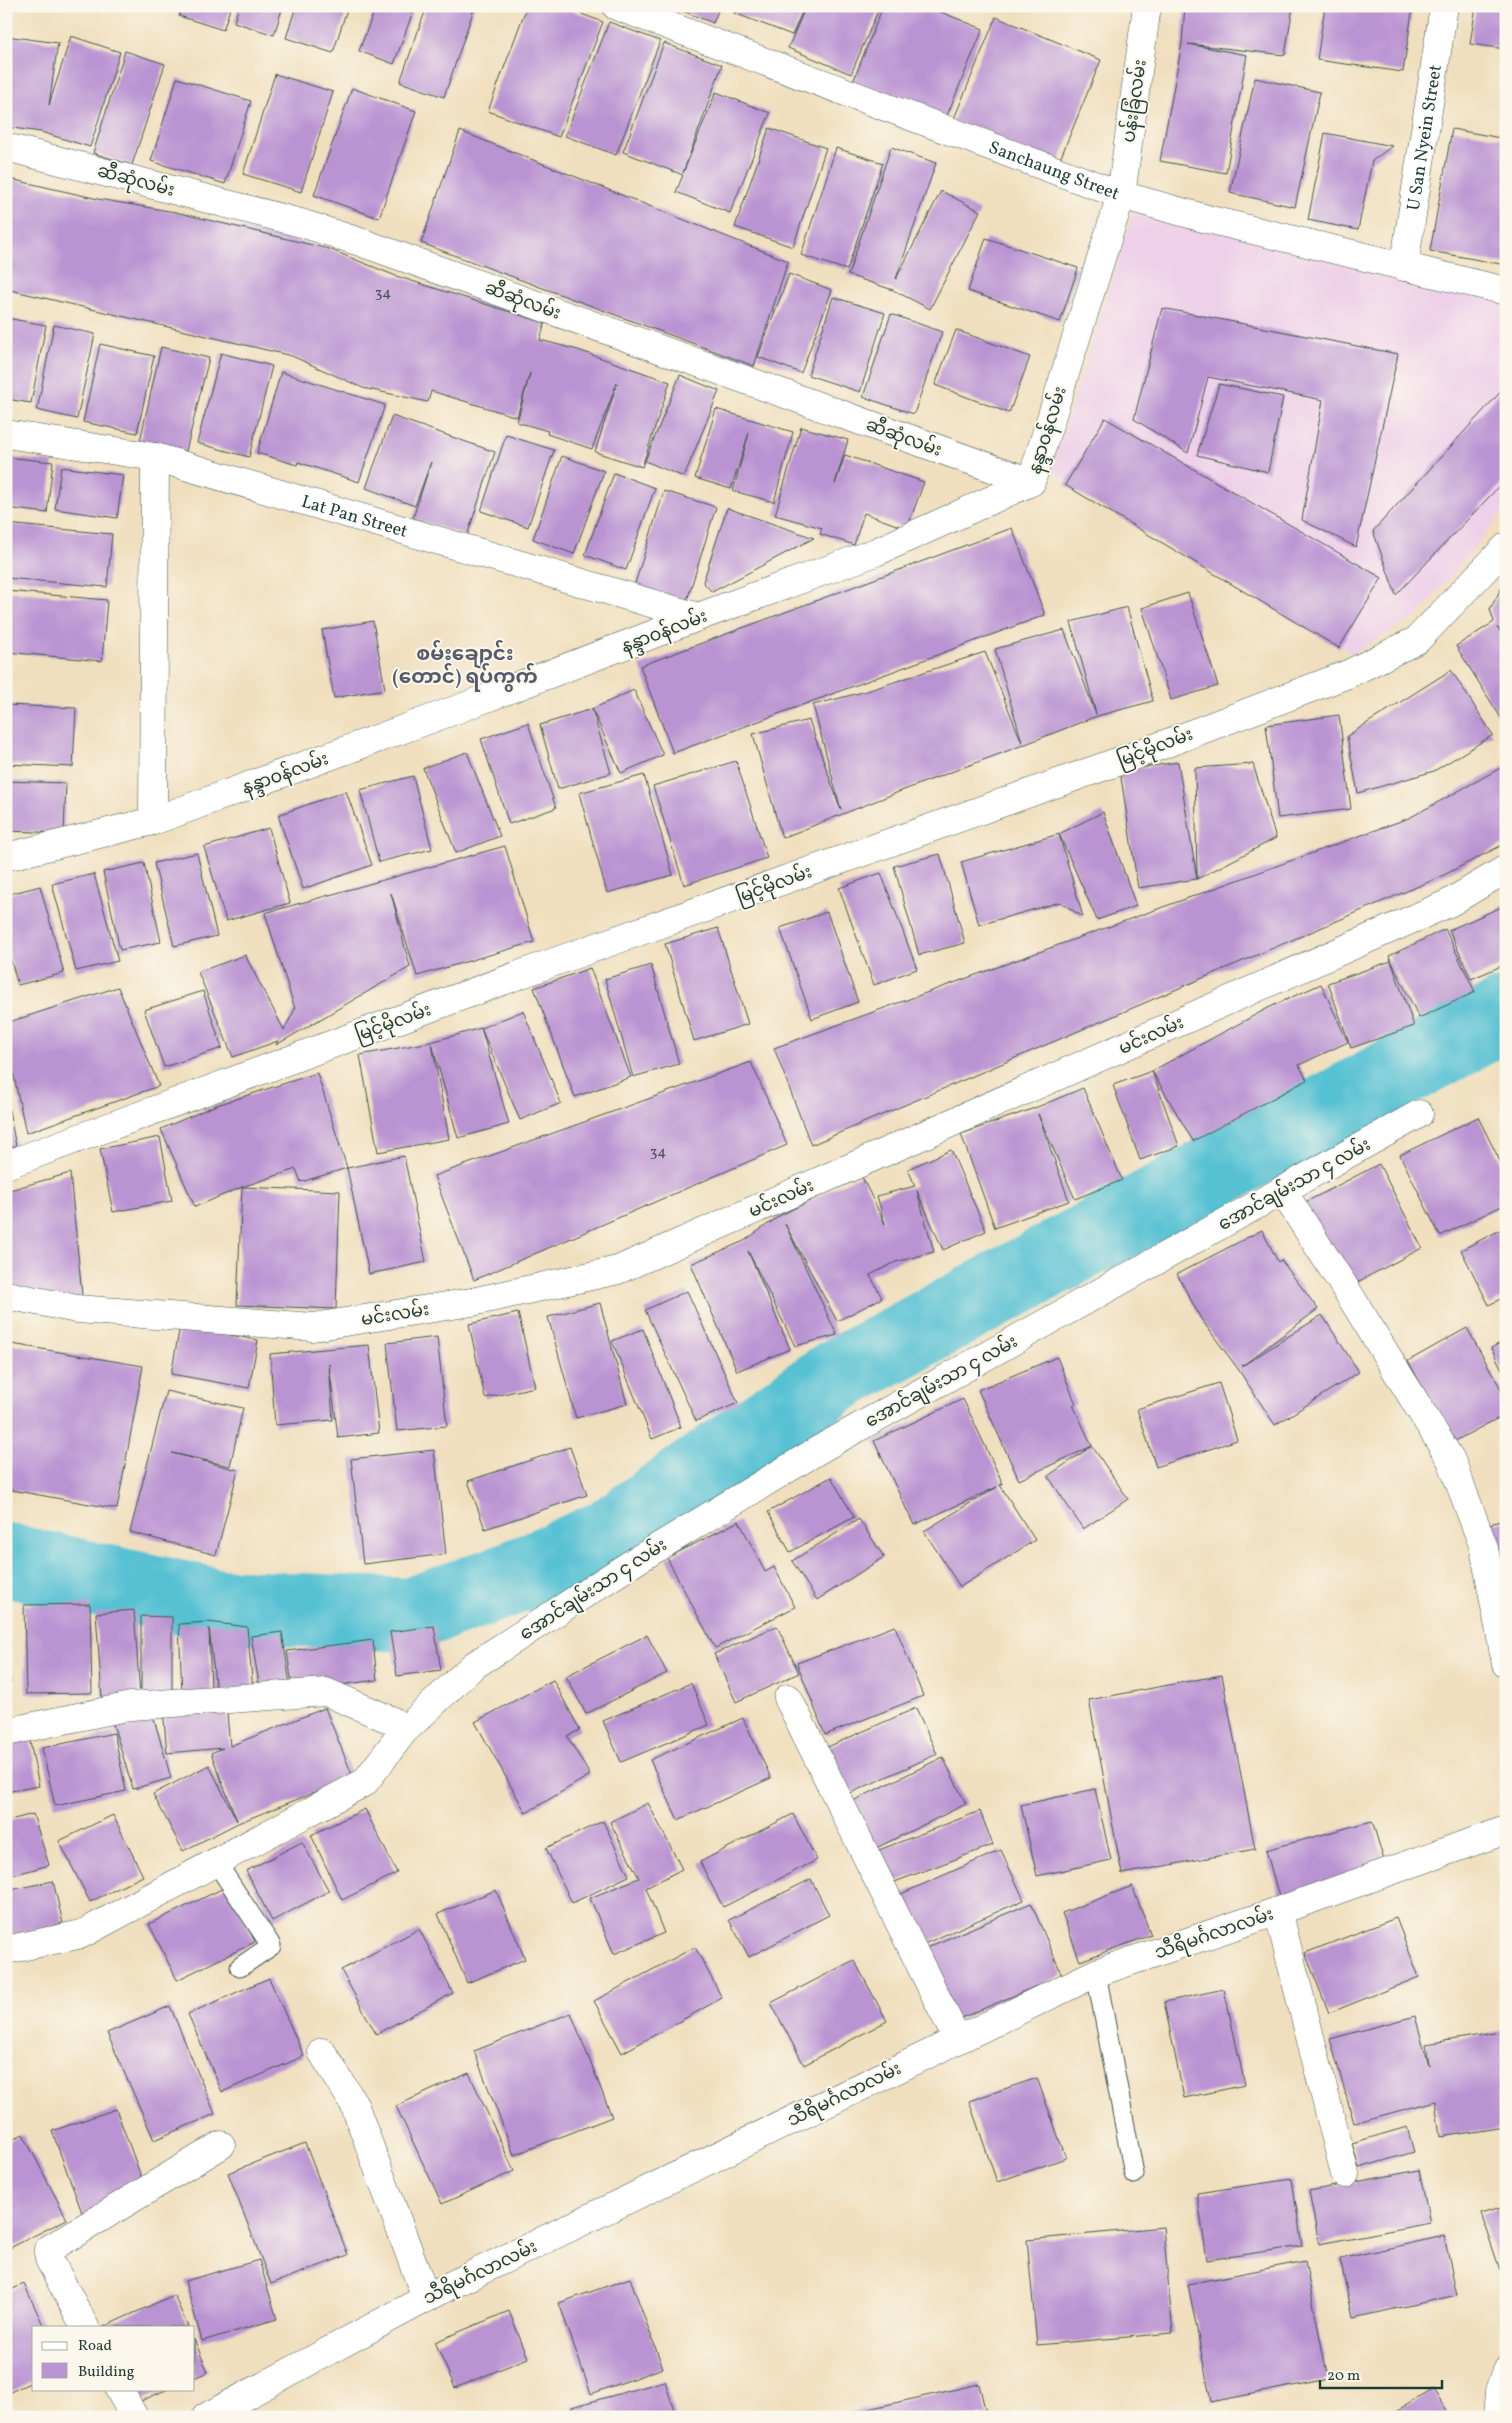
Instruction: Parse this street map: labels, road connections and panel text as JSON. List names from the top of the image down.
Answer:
{
  "streets": {
    "street": [
      "ပန်းခြံလမ်း",
      "U San Nyein Street",
      "Sanchaung Street",
      "ဆီဆုံလမ်း",
      "နန္ဒာ၀န်လမ်း",
      "Lat Pan Street",
      "မြင့်မိုလမ်း",
      "မင်းလမ်း",
      "အောင်ချမ်းသာ ၄ လမ်း",
      "သီရိမင်္ဂလာလမ်း"
    ]
  },
  "crossings": [
    ["ပန်းခြံလမ်း", "Sanchaung Street"],
    ["ပန်းခြံလမ်း", "နန္ဒာ၀န်လမ်း"],
    ["U San Nyein Street", "Sanchaung Street"],
    ["Sanchaung Street", "နန္ဒာ၀န်လမ်း"],
    ["ဆီဆုံလမ်း", "နန္ဒာ၀န်လမ်း"],
    ["နန္ဒာ၀န်လမ်း", "Lat Pan Street"]
  ],
  "districts": ["စမ်းချောင်း (တောင်) ရပ်ကွက်"],
  "house_numbers": ["34", "34"],
  "legend": ["Road", "Building"],
  "scale_bar": "20 m"
}
